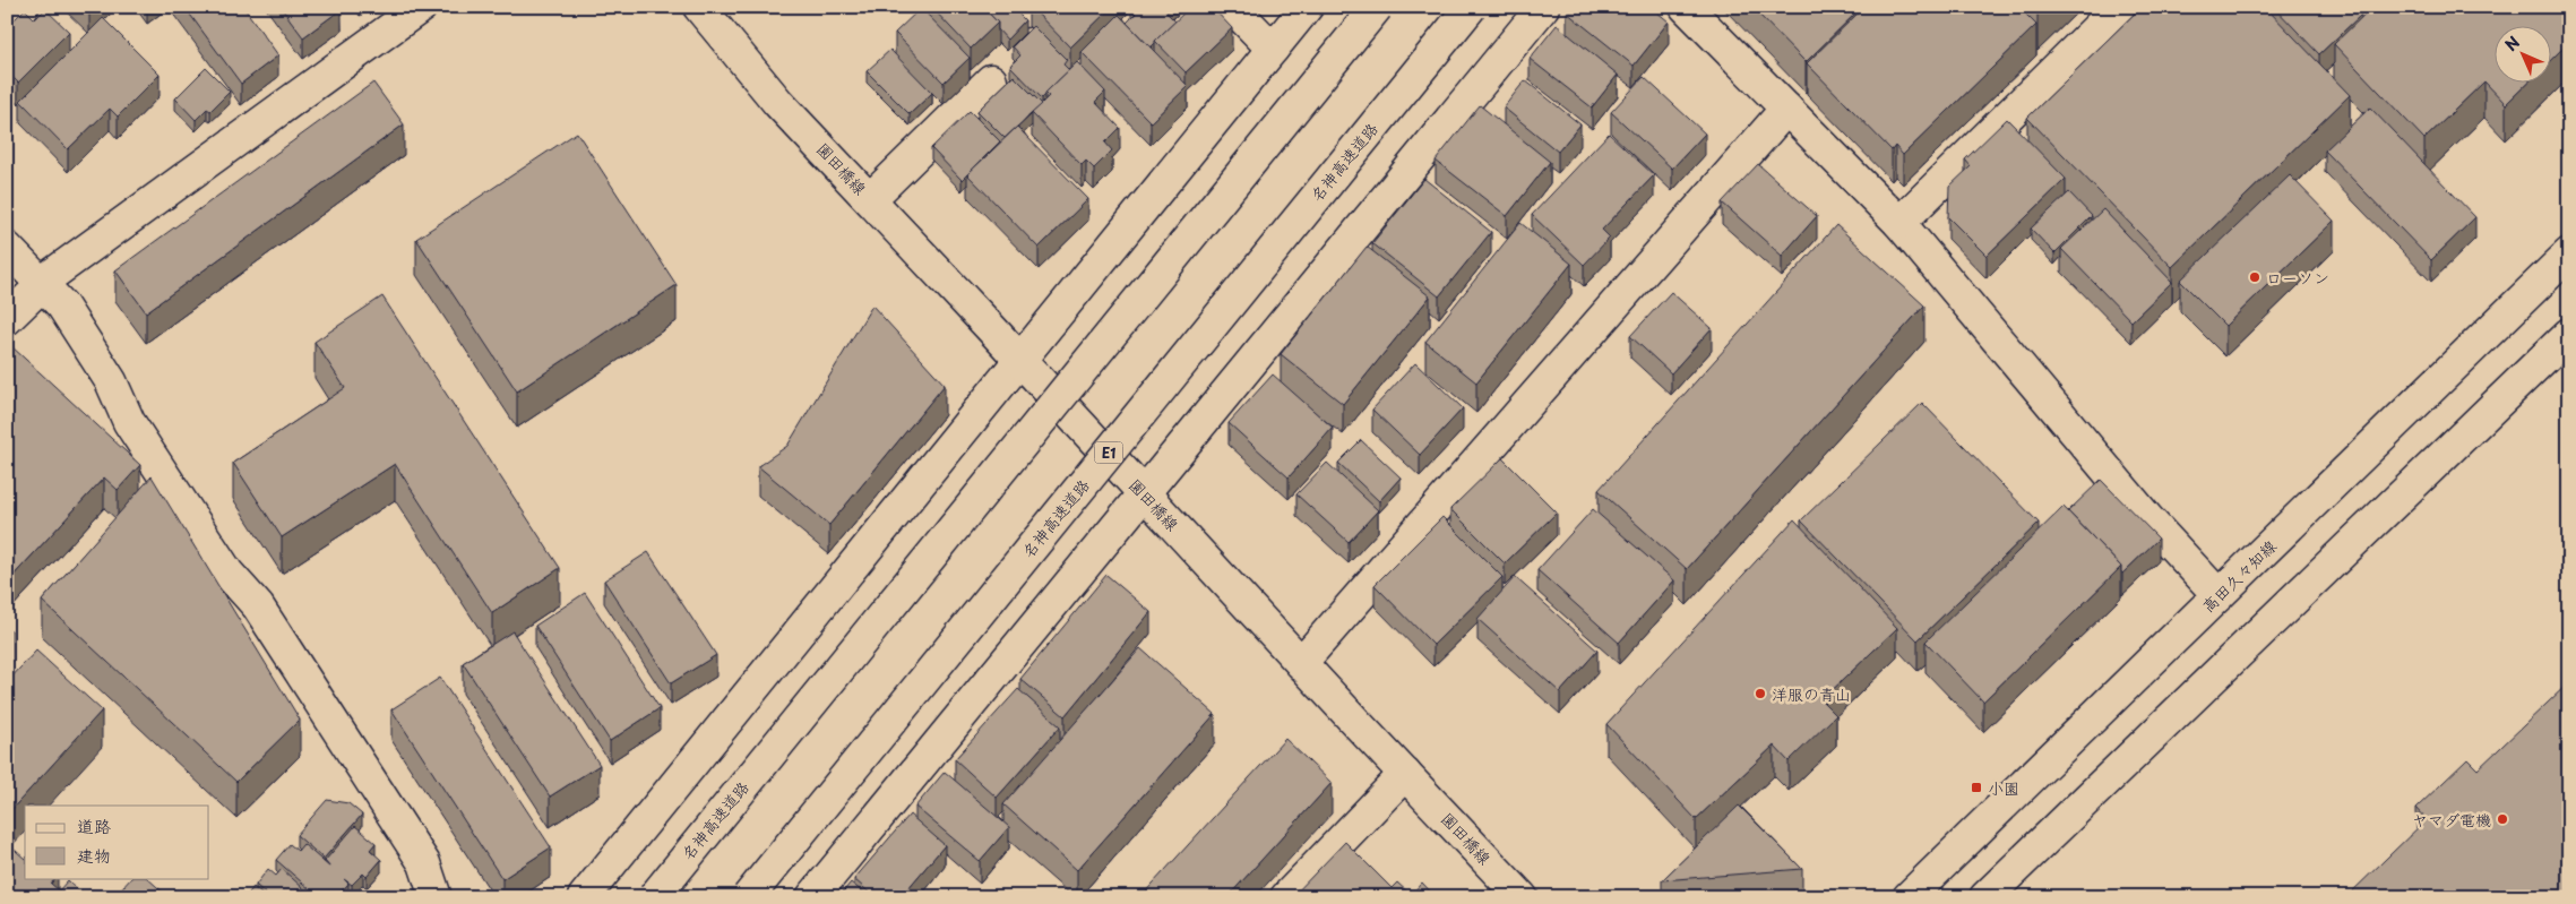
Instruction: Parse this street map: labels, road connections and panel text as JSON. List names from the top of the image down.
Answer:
{
  "streets": {
    "main road": [
      "名神高速道路",
      "園田橋線",
      "E1",
      "高田久々知線"
    ]
  },
  "places": {
    "other": ["ローソン", "洋服の青山", "ヤマダ電機"],
    "transit": ["小園"]
  },
  "legend": ["道路", "建物"],
  "north": "top left"
}
